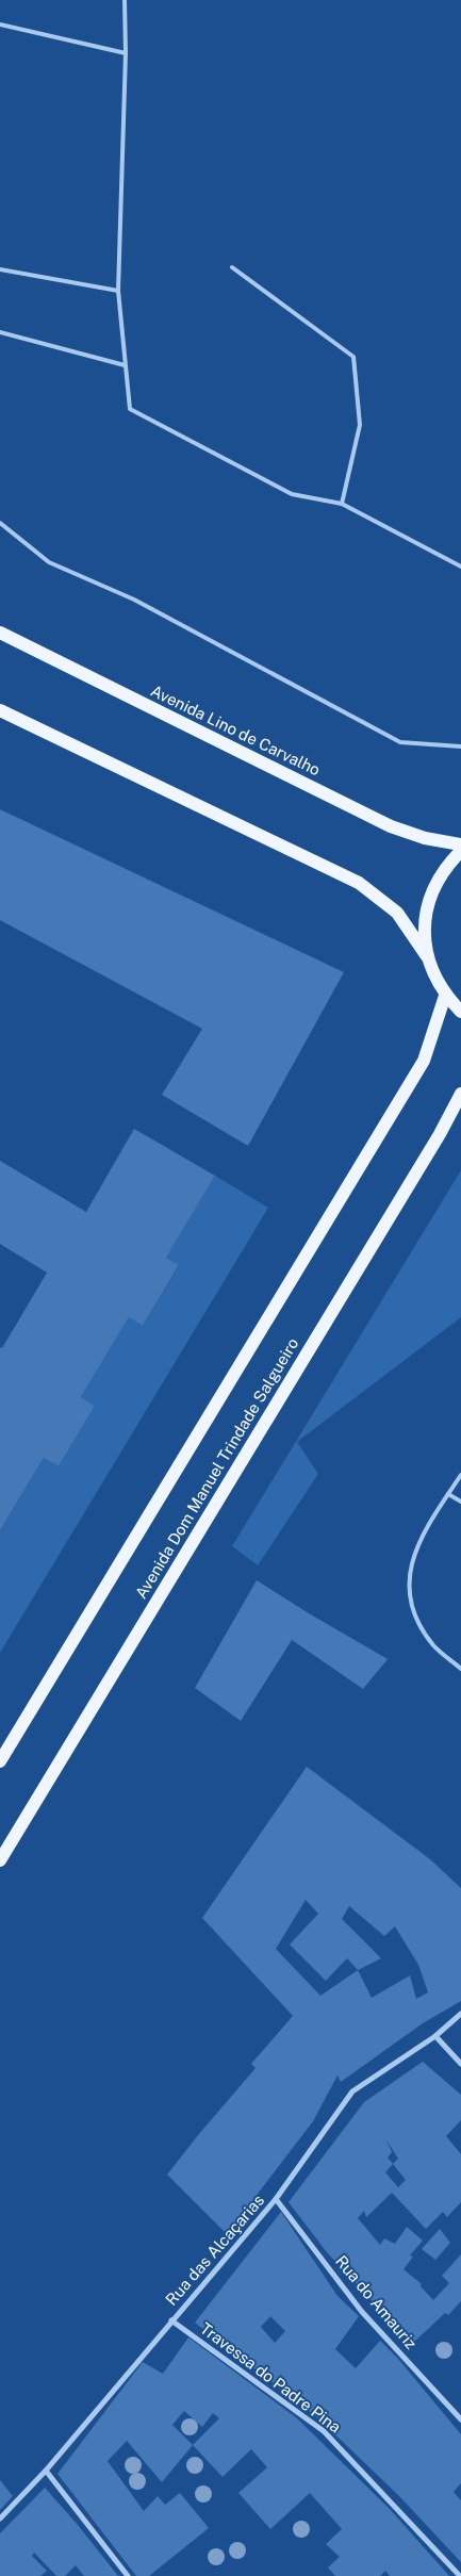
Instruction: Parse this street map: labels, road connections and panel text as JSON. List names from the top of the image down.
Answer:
{
  "streets": {
    "main road": ["Avenida Lino de Carvalho", "Avenida Dom Manuel Trindade Salgueiro"],
    "street": ["Rua das Alcaçarias", "Rua do Amauriz", "Travessa do Padre Pina"]
  },
  "crossings": [
    ["Rua das Alcaçarias", "Rua do Amauriz"],
    ["Rua das Alcaçarias", "Travessa do Padre Pina"]
  ]
}
